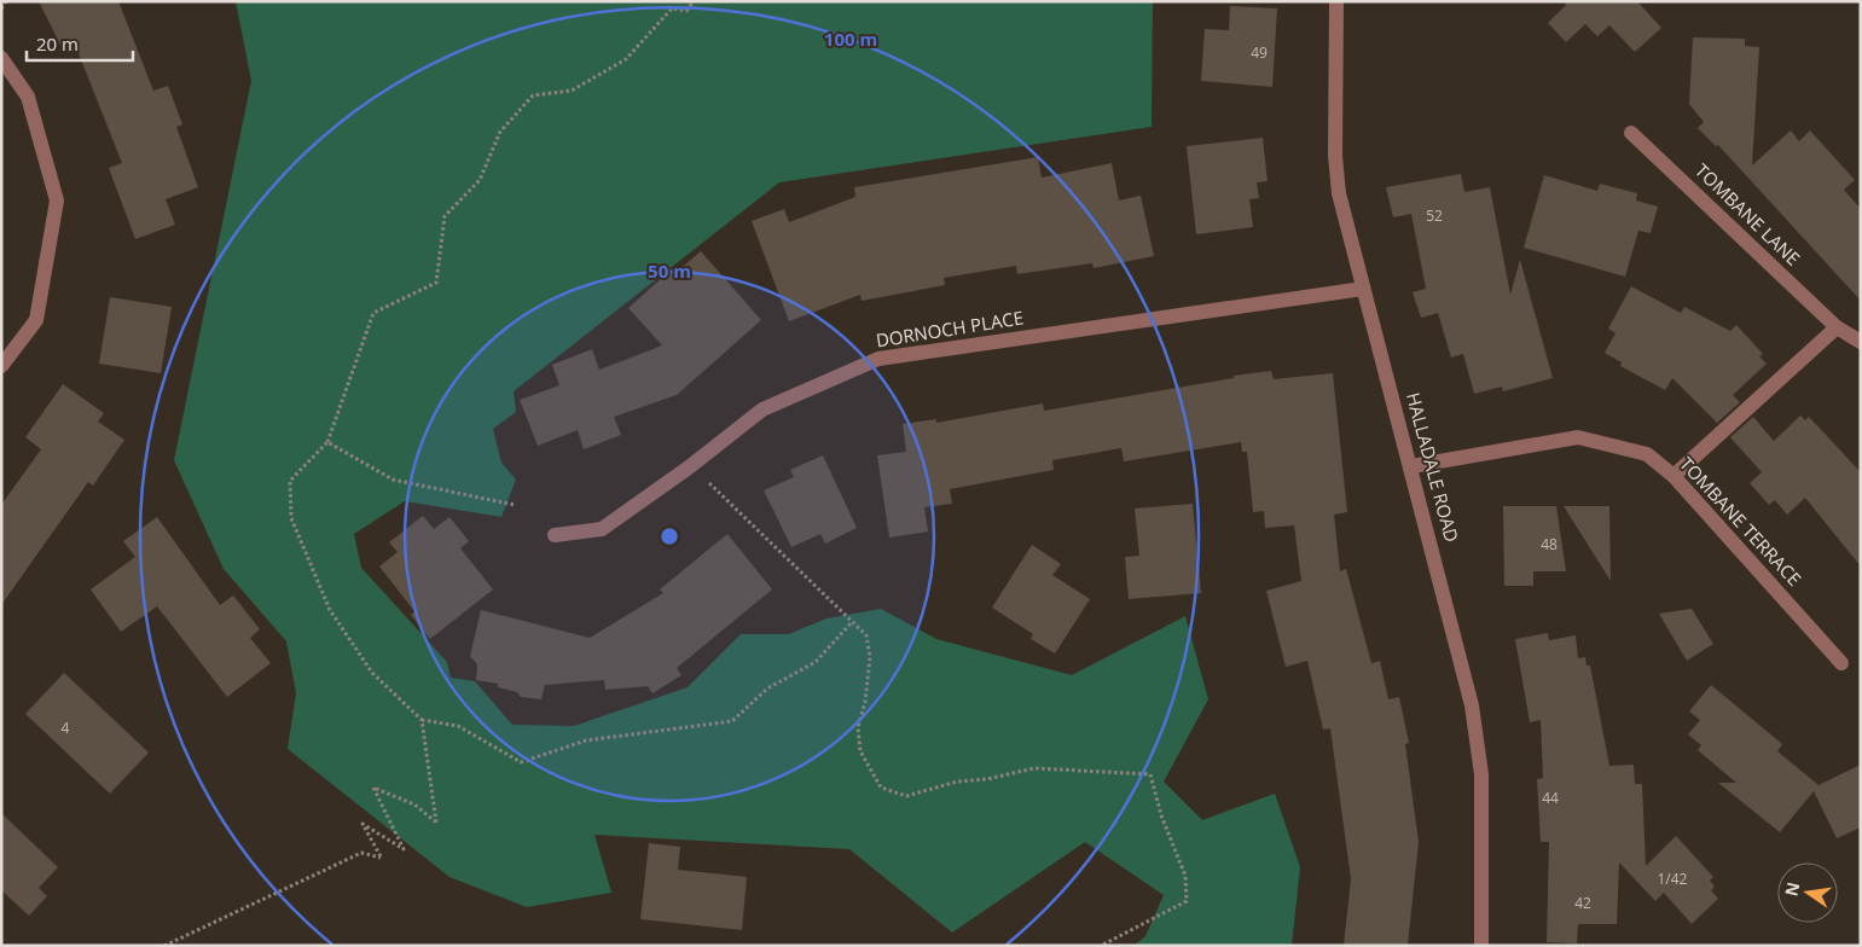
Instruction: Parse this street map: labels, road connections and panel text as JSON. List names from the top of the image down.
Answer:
{
  "streets": {
    "street": [
      "TOMBANE LANE",
      "DORNOCH PLACE",
      "HALLADALE ROAD",
      "TOMBANE TERRACE"
    ]
  },
  "crossings": [
    ["DORNOCH PLACE", "HALLADALE ROAD"],
    ["HALLADALE ROAD", "TOMBANE TERRACE"]
  ],
  "house_numbers": [
    "49",
    "52",
    "48",
    "4",
    "44",
    "1/42",
    "42"
  ],
  "scale_bar": "20 m",
  "north": "left",
  "rings": ["100 m", "50 m"]
}
